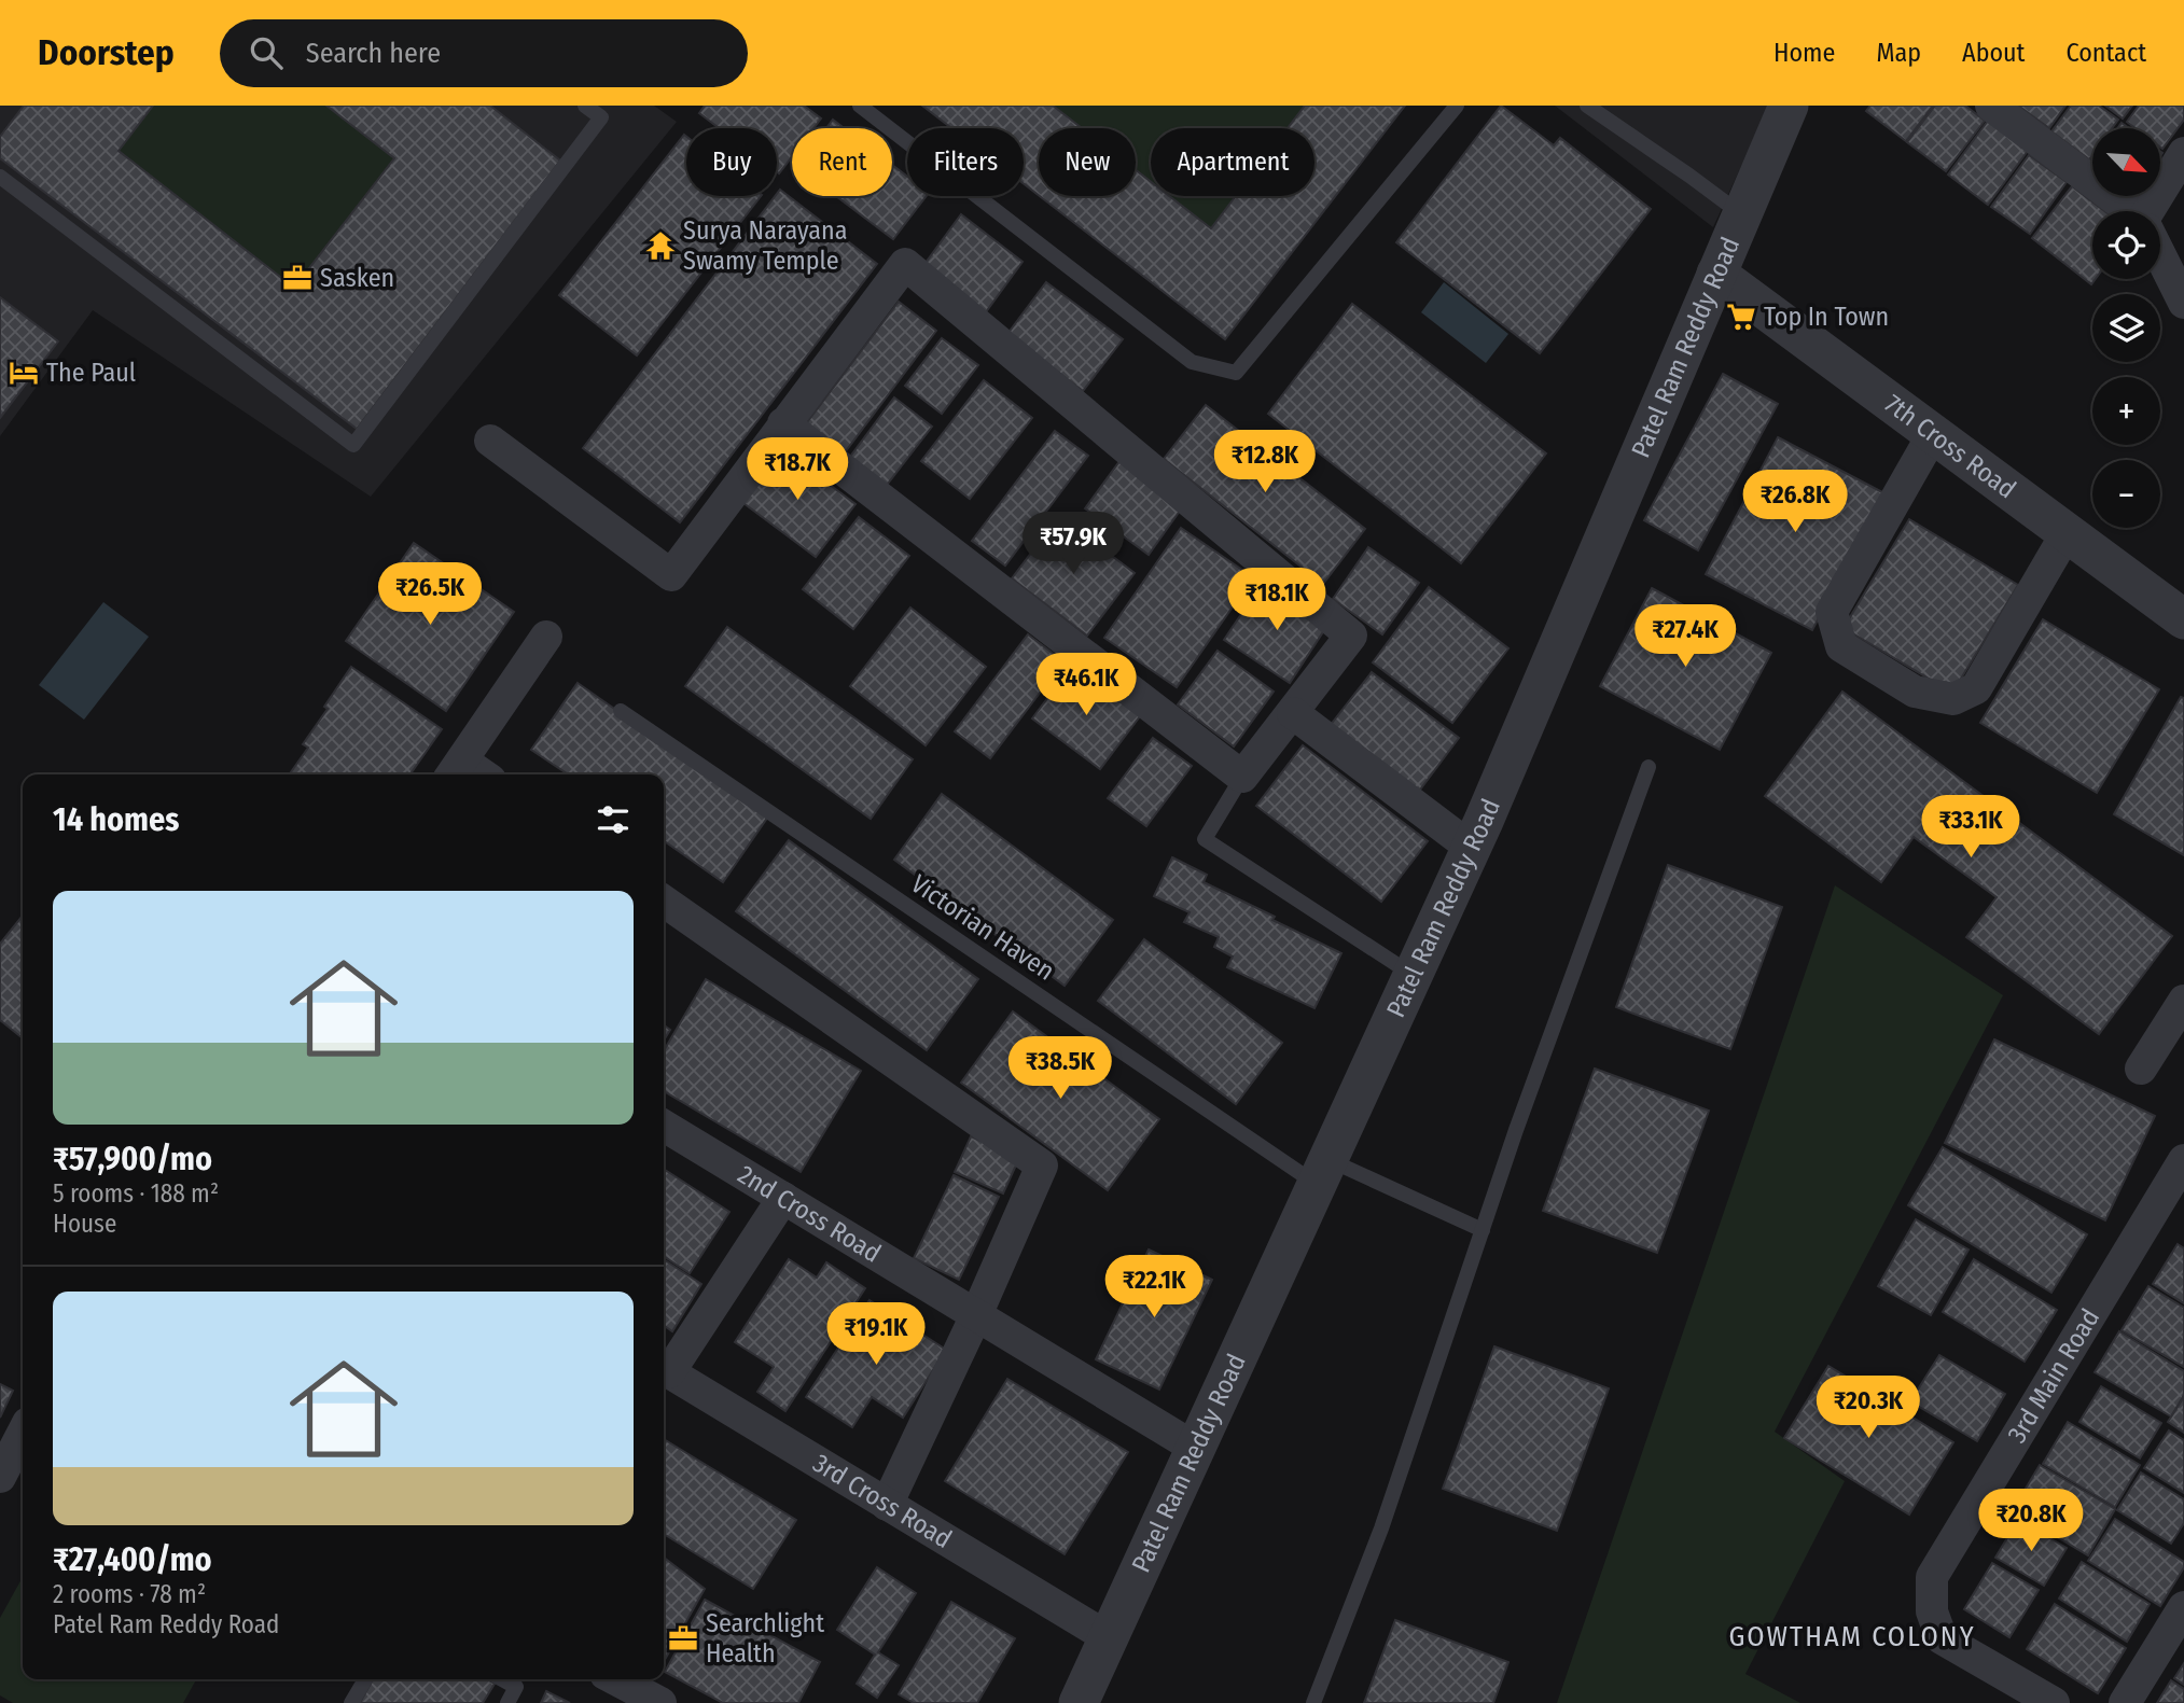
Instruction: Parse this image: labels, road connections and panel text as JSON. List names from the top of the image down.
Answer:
{
  "streets": {
    "street": [
      "Patel Ram Reddy Road",
      "7th Cross Road",
      "2nd Cross Road",
      "3rd Main Road",
      "3rd Cross Road"
    ],
    "lane": ["Victorian Haven"]
  },
  "crossings": [
    ["Patel Ram Reddy Road", "7th Cross Road"],
    ["Patel Ram Reddy Road", "Victorian Haven"],
    ["Patel Ram Reddy Road", "2nd Cross Road"],
    ["Patel Ram Reddy Road", "3rd Cross Road"]
  ],
  "districts": ["GOWTHAM COLONY"],
  "places": {
    "temple": ["Surya Narayana Swamy Temple"],
    "office": ["Sasken", "Searchlight Health"],
    "supermarket": ["Top In Town"],
    "hotel": ["The Paul"]
  },
  "north": "bottom right",
  "page": {
    "header": "Doorstep",
    "search": "Search here",
    "nav": [
      "Home",
      "Map",
      "About",
      "Contact"
    ],
    "map_buttons": ["+", "−"],
    "chip": [
      "Buy",
      "Rent",
      "Filters",
      "New",
      "Apartment"
    ],
    "price": [
      "₹12.8K",
      "₹18.7K",
      "₹26.8K",
      "₹57.9K",
      "₹26.5K",
      "₹18.1K",
      "₹27.4K",
      "₹46.1K",
      "₹33.1K",
      "₹38.5K",
      "₹22.1K",
      "₹19.1K",
      "₹20.3K",
      "₹20.8K"
    ],
    "heading": "14 homes",
    "list": [
      {
        "name": "₹57,900/mo",
        "note": "5 rooms · 188 m² · House"
      },
      {
        "name": "₹27,400/mo",
        "note": "2 rooms · 78 m² · Patel Ram Reddy Road"
      }
    ]
  }
}
